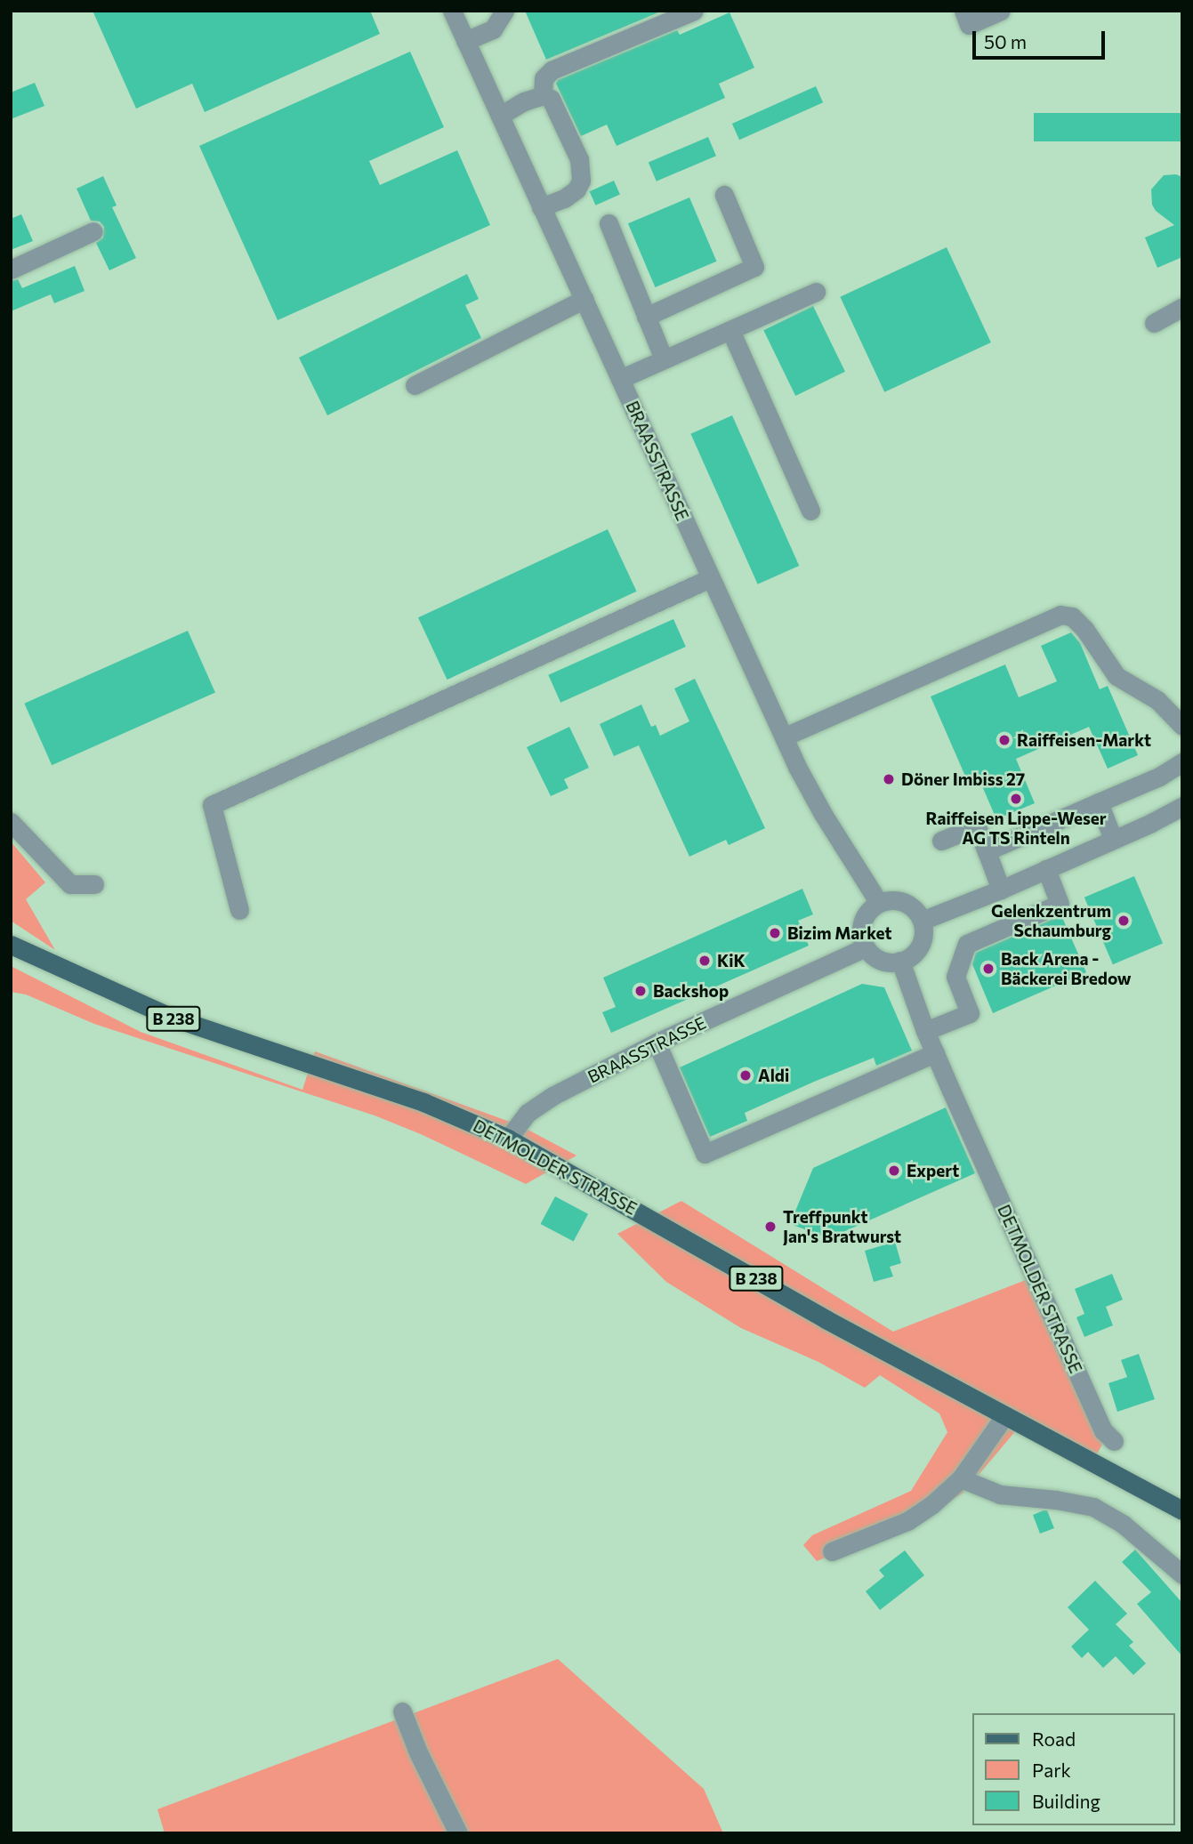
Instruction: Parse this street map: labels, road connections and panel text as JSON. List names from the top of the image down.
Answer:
{
  "streets": {
    "main road": ["B 238", "DETMOLDER STRASSE"],
    "street": ["BRAASSTRASSE"]
  },
  "crossings": [
    ["BRAASSTRASSE", "DETMOLDER STRASSE"]
  ],
  "places": [
    "Raiffeisen-Markt",
    "Döner Imbiss 27",
    "Raiffeisen Lippe-Weser AG TS Rinteln",
    "Gelenkzentrum Schaumburg",
    "Bizim Market",
    "KiK",
    "Back Arena - Bäckerei Bredow",
    "Backshop",
    "Aldi",
    "Expert",
    "Treffpunkt Jan's Bratwurst"
  ],
  "legend": ["Road", "Park", "Building"],
  "scale_bar": "50 m"
}
